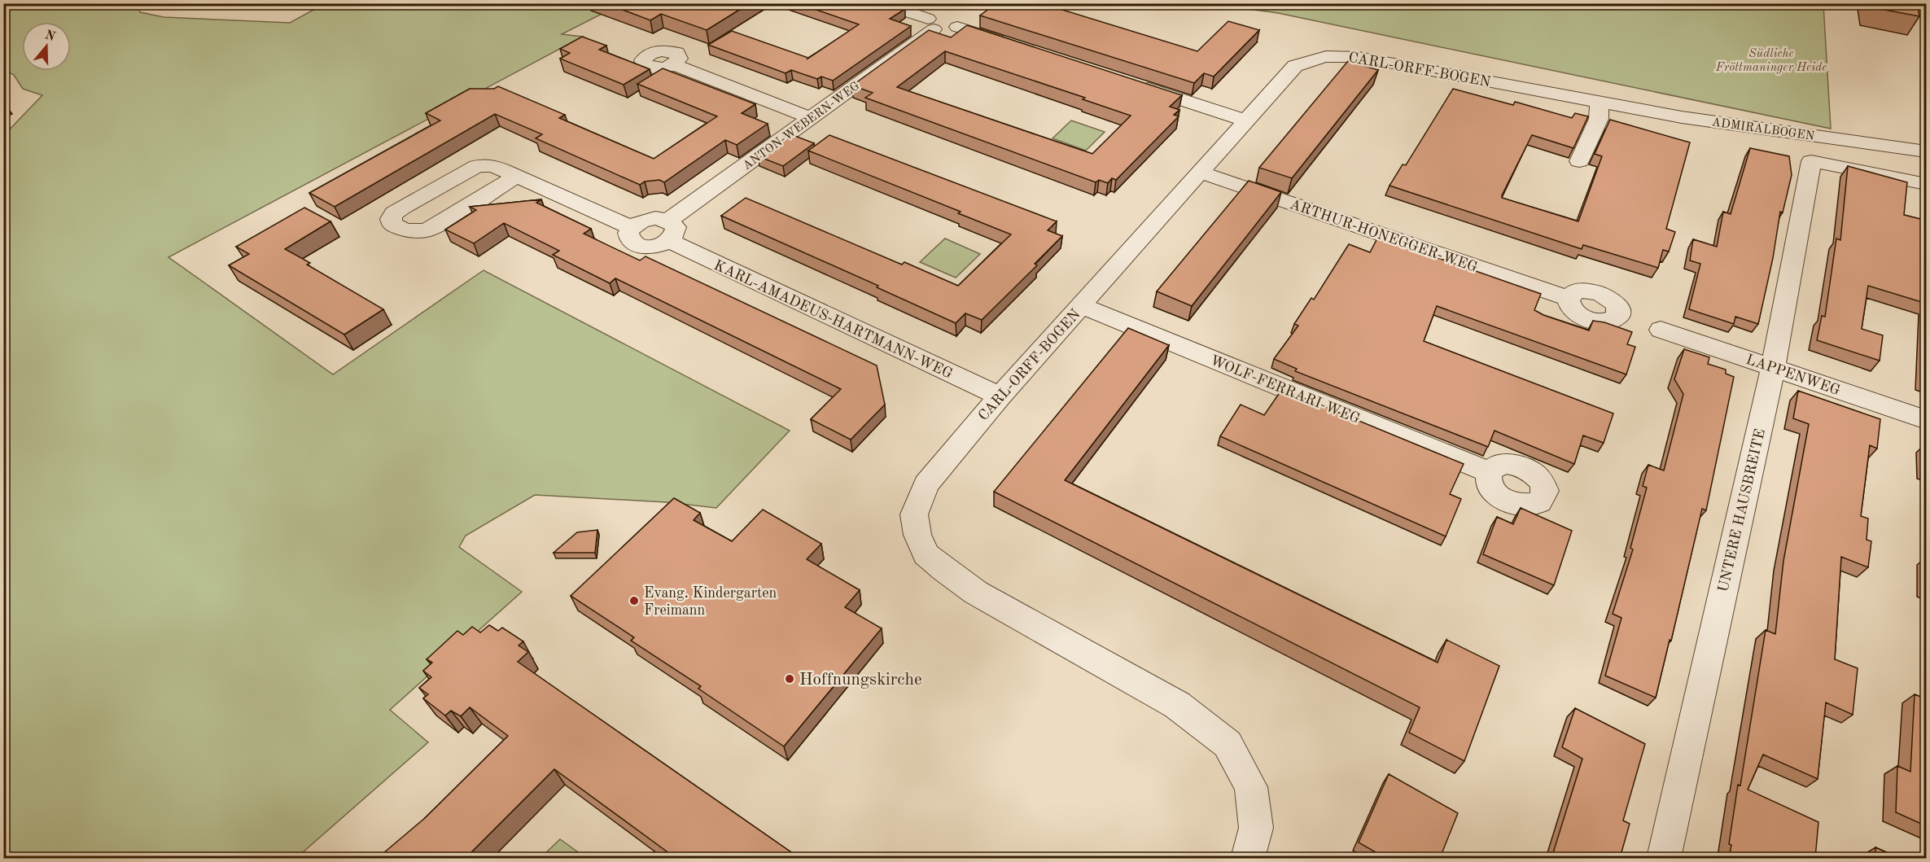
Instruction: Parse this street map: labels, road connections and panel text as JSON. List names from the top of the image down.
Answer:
{
  "streets": {
    "street": [
      "CARL-ORFF-BOGEN",
      "ANTON-WEBERN-WEG",
      "ADMIRALBOGEN",
      "ARTHUR-HONEGGER-WEG",
      "KARL-AMADEUS-HARTMANN-WEG",
      "LAPPENWEG",
      "WOLF-FERRARI-WEG",
      "UNTERE HAUSBREITE"
    ]
  },
  "crossings": [
    ["CARL-ORFF-BOGEN", "ADMIRALBOGEN"],
    ["CARL-ORFF-BOGEN", "ARTHUR-HONEGGER-WEG"],
    ["CARL-ORFF-BOGEN", "KARL-AMADEUS-HARTMANN-WEG"],
    ["CARL-ORFF-BOGEN", "WOLF-FERRARI-WEG"],
    ["ANTON-WEBERN-WEG", "KARL-AMADEUS-HARTMANN-WEG"],
    ["LAPPENWEG", "UNTERE HAUSBREITE"]
  ],
  "parks": ["Südliche Fröttmaninger Heide"],
  "places": ["Evang. Kindergarten Freimann", "Hoffnungskirche"],
  "north": "top"
}
